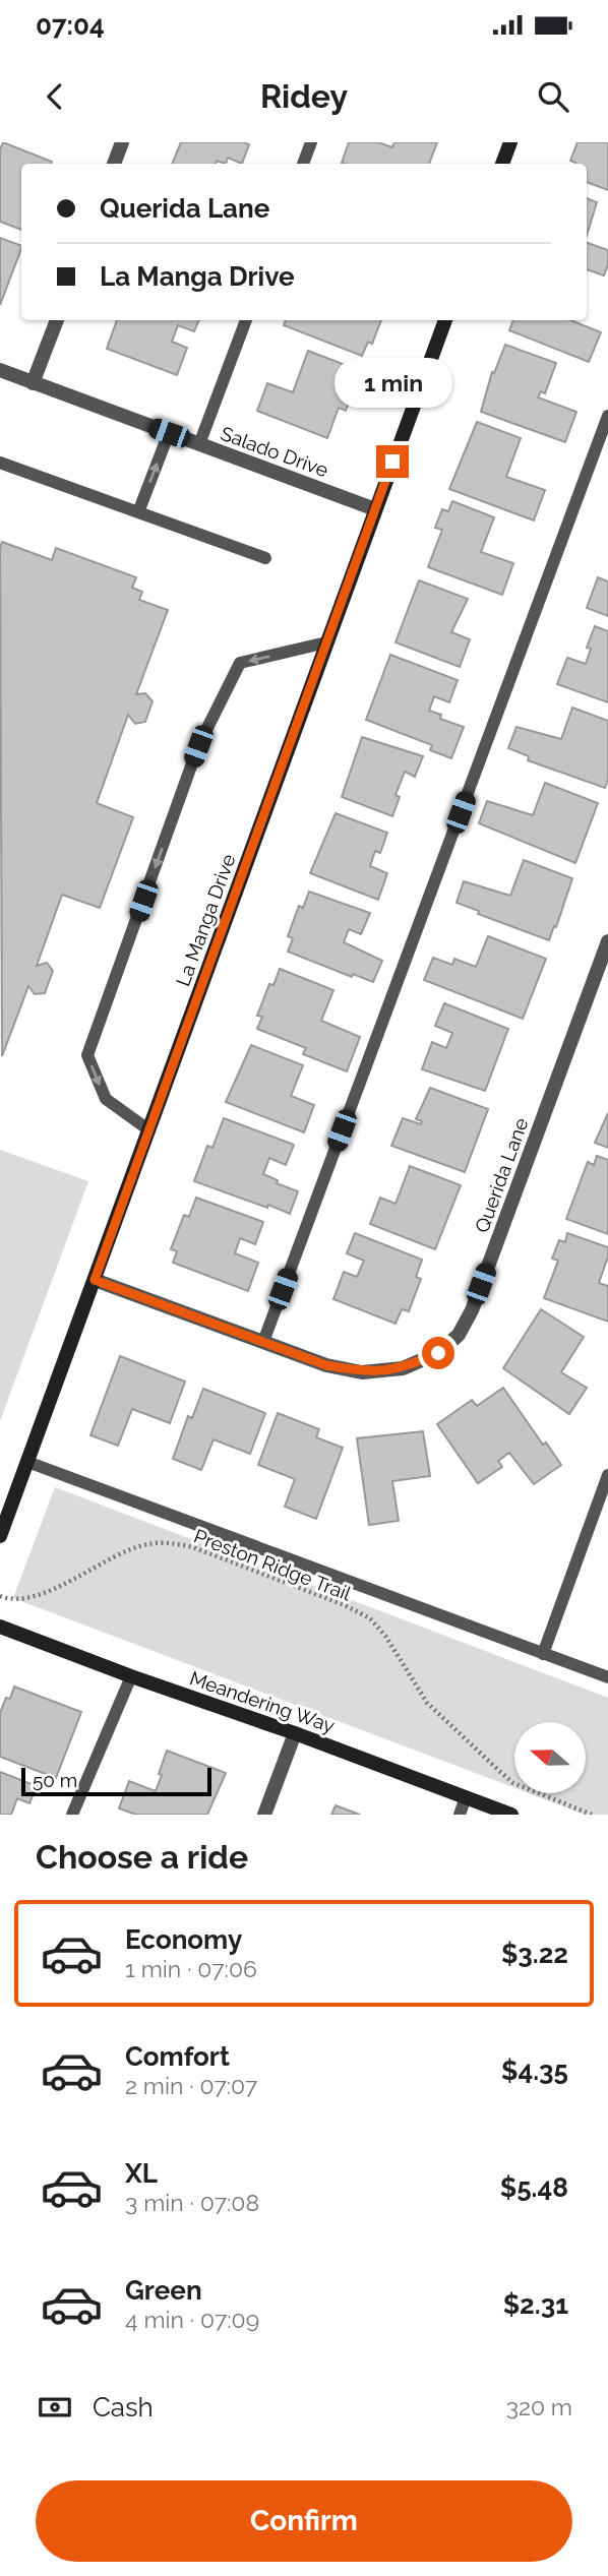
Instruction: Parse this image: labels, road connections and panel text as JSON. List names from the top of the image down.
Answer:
{
  "streets": {
    "street": [
      "Salado Drive",
      "La Manga Drive",
      "Querida Lane",
      "Meandering Way"
    ],
    "path": ["Preston Ridge Trail"]
  },
  "crossings": [
    ["Salado Drive", "La Manga Drive"],
    ["La Manga Drive", "Querida Lane"]
  ],
  "scale_bar": "50 m",
  "north": "left",
  "page": {
    "status": "07:04",
    "header": "Ridey",
    "banner": ["Querida Lane", "La Manga Drive"],
    "bubble": "1 min",
    "scale": "50 m",
    "heading": "Choose a ride",
    "list": [
      {
        "name": "Economy",
        "note": "1 min · 07:06",
        "value": "$3.22"
      },
      {
        "name": "Comfort",
        "note": "2 min · 07:07",
        "value": "$4.35"
      },
      {
        "name": "XL",
        "note": "3 min · 07:08",
        "value": "$5.48"
      },
      {
        "name": "Green",
        "note": "4 min · 07:09",
        "value": "$2.31"
      }
    ],
    "pay": ["Cash", "320 m"],
    "buttons": "Confirm"
  }
}
